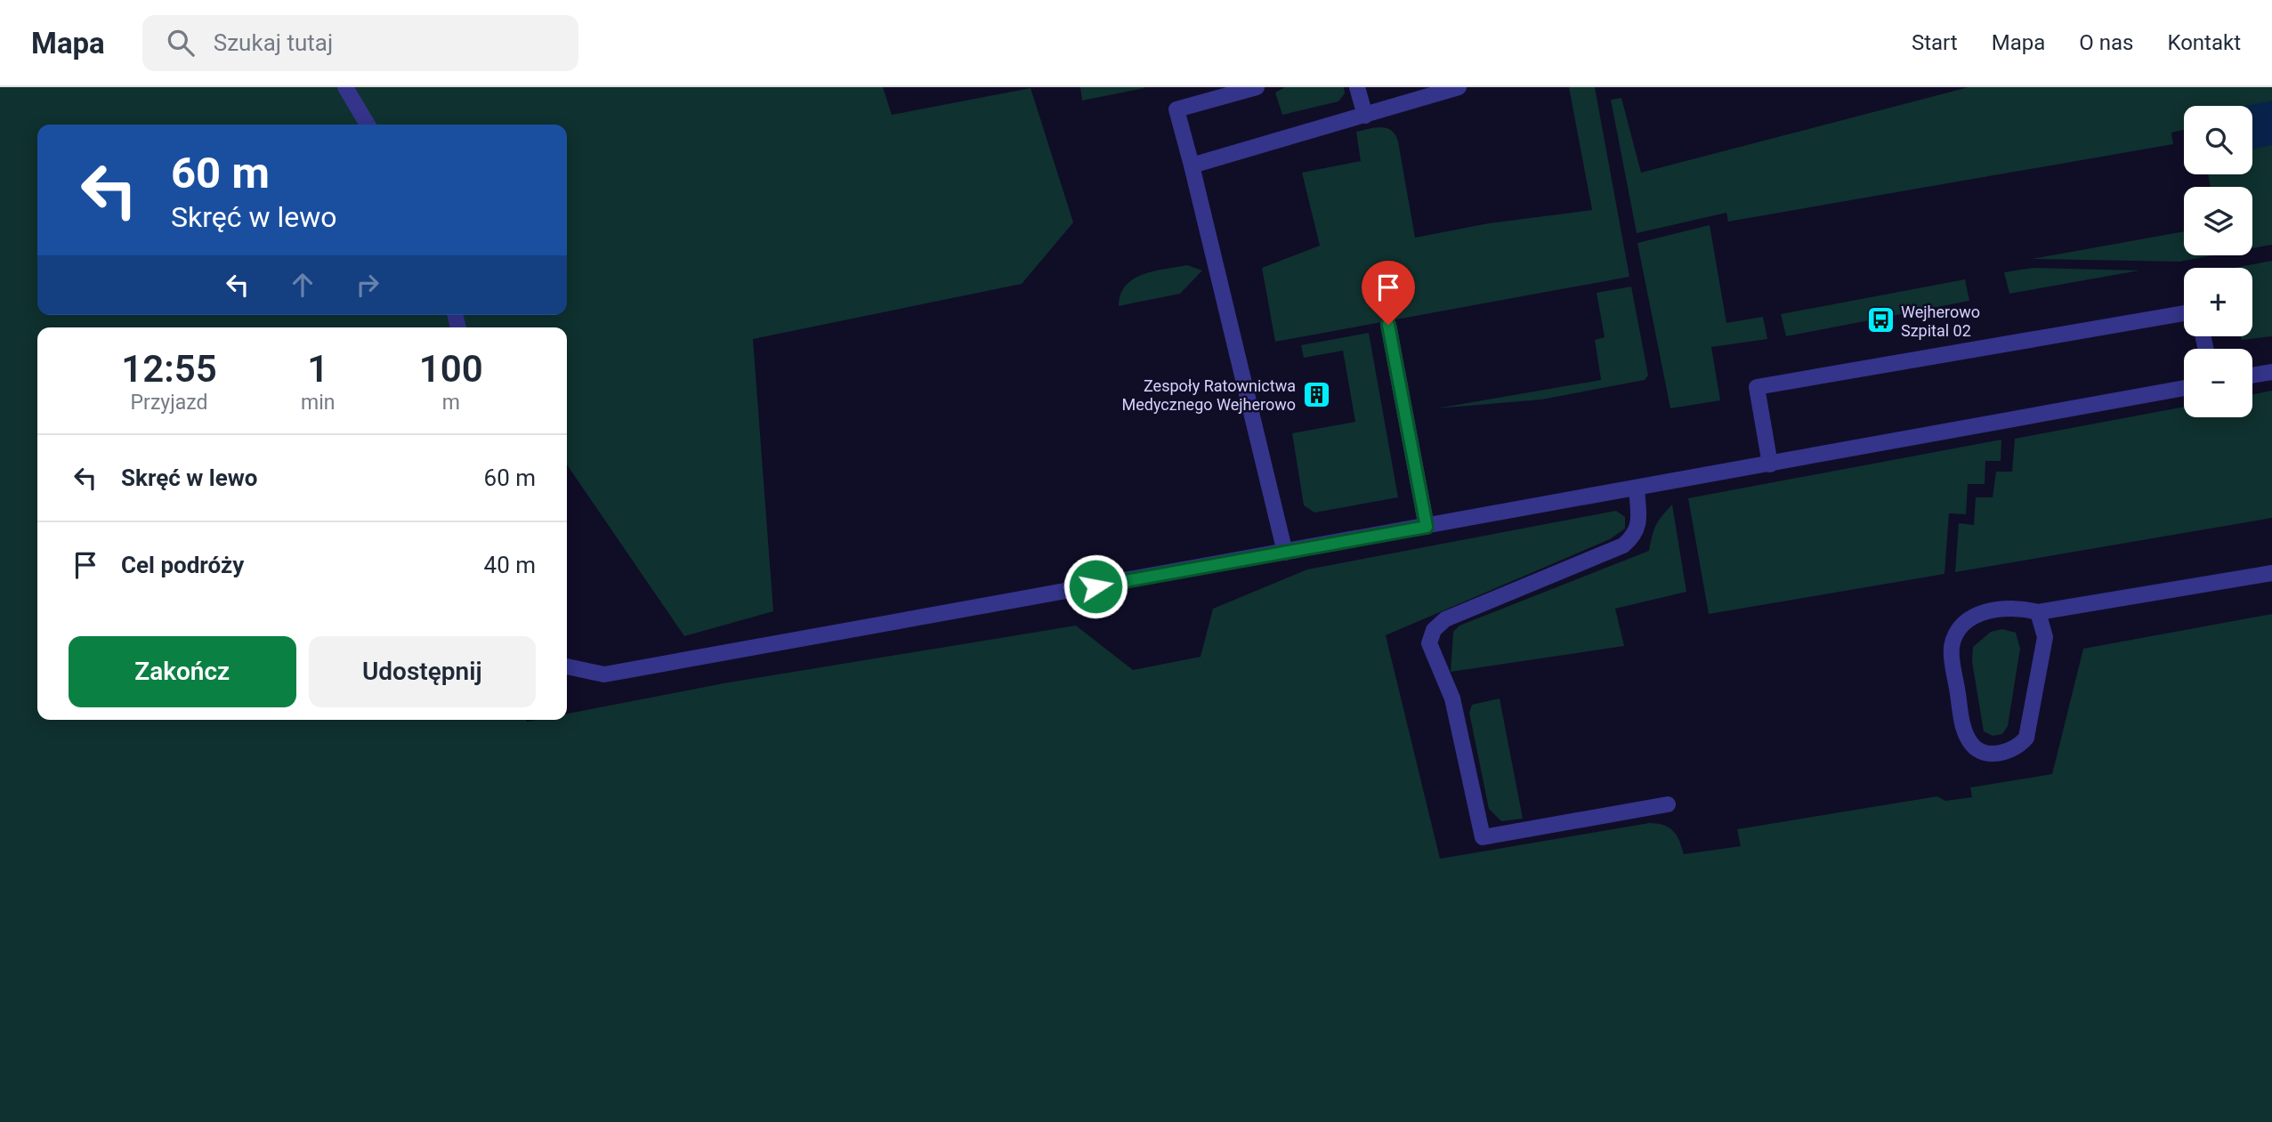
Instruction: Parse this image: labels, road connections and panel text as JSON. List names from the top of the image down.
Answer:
{
  "places": {
    "bus stop": ["Wejherowo Szpital 02"],
    "building": ["Zespoły Ratownictwa Medycznego Wejherowo"]
  },
  "page": {
    "header": "Mapa",
    "search": "Szukaj tutaj",
    "nav": [
      "Start",
      "Mapa",
      "O nas",
      "Kontakt"
    ],
    "map_buttons": ["+", "−"],
    "turn": ["60 m", "Skręć w lewo"],
    "eta": [
      "12:55",
      "Przyjazd",
      "1",
      "min",
      "100",
      "m"
    ],
    "list": [
      {
        "name": "Skręć w lewo",
        "value": "60 m"
      },
      {
        "name": "Cel podróży",
        "value": "40 m"
      }
    ],
    "buttons": ["Zakończ", "Udostępnij"]
  }
}
